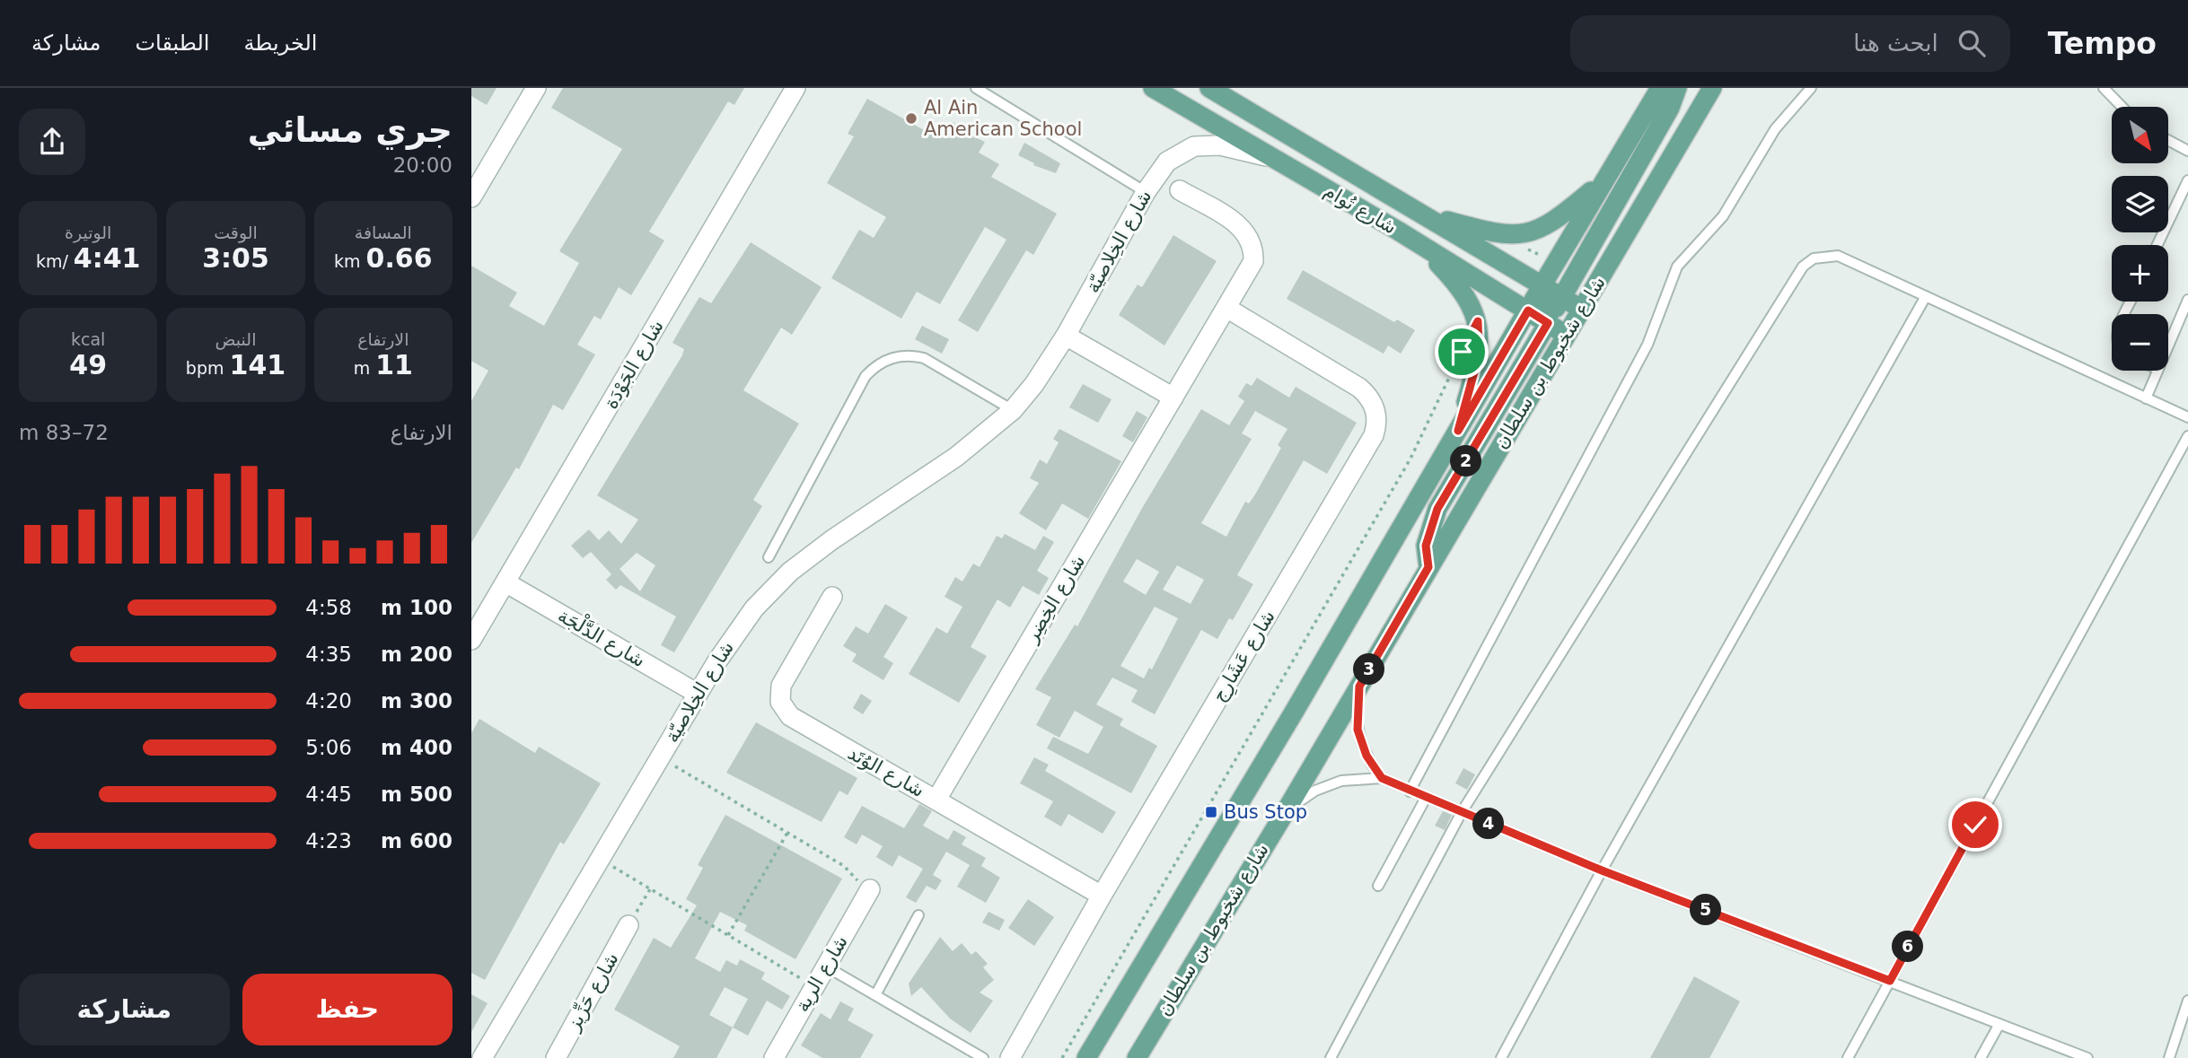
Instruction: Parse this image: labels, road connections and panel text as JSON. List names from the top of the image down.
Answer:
{
  "streets": {
    "main road": ["شارع تُوام", "شارع شخبوط بن سلطان"],
    "street": [
      "شارع الخِلاصيّة",
      "شارع الجَوْدَة",
      "شارع الخِضِر",
      "شارع الدَّلْجَة",
      "شارع عَشَارِج",
      "شارع الوُتَد",
      "شارع الرية",
      "شارع حَزِّيز"
    ]
  },
  "crossings": [
    ["شارع تُوام", "شارع الخِلاصيّة"],
    ["شارع تُوام", "شارع شخبوط بن سلطان"],
    ["شارع الخِلاصيّة", "شارع الدَّلْجَة"],
    ["شارع الجَوْدَة", "شارع الدَّلْجَة"],
    ["شارع الخِضِر", "شارع عَشَارِج"],
    ["شارع الخِضِر", "شارع الوُتَد"],
    ["شارع عَشَارِج", "شارع الوُتَد"]
  ],
  "places": {
    "other": ["Al Ain American School"],
    "transit": ["Bus Stop"]
  },
  "north": "bottom right",
  "page": {
    "header": "Tempo",
    "search": "ابحث هنا",
    "nav": ["الخريطة", "الطبقات", "مشاركة"],
    "heading": ["جري مسائي", "20:00"],
    "map_buttons": ["+", "−"],
    "stats": [
      ["المسافة", "0.66 km"],
      ["الوقت", "3:05"],
      ["الوتيرة", "4:41 /km"],
      ["الارتفاع", "11 m"],
      ["النبض", "141 bpm"],
      ["kcal", "49"]
    ],
    "chart": ["الارتفاع", "72–83 m"],
    "pins": [
      "2",
      "3",
      "4",
      "5",
      "6"
    ],
    "list": [
      {
        "name": "100 m",
        "note": "4:58"
      },
      {
        "name": "200 m",
        "note": "4:35"
      },
      {
        "name": "300 m",
        "note": "4:20"
      },
      {
        "name": "400 m",
        "note": "5:06"
      },
      {
        "name": "500 m",
        "note": "4:45"
      },
      {
        "name": "600 m",
        "note": "4:23"
      }
    ],
    "buttons": ["حفظ", "مشاركة"]
  }
}
